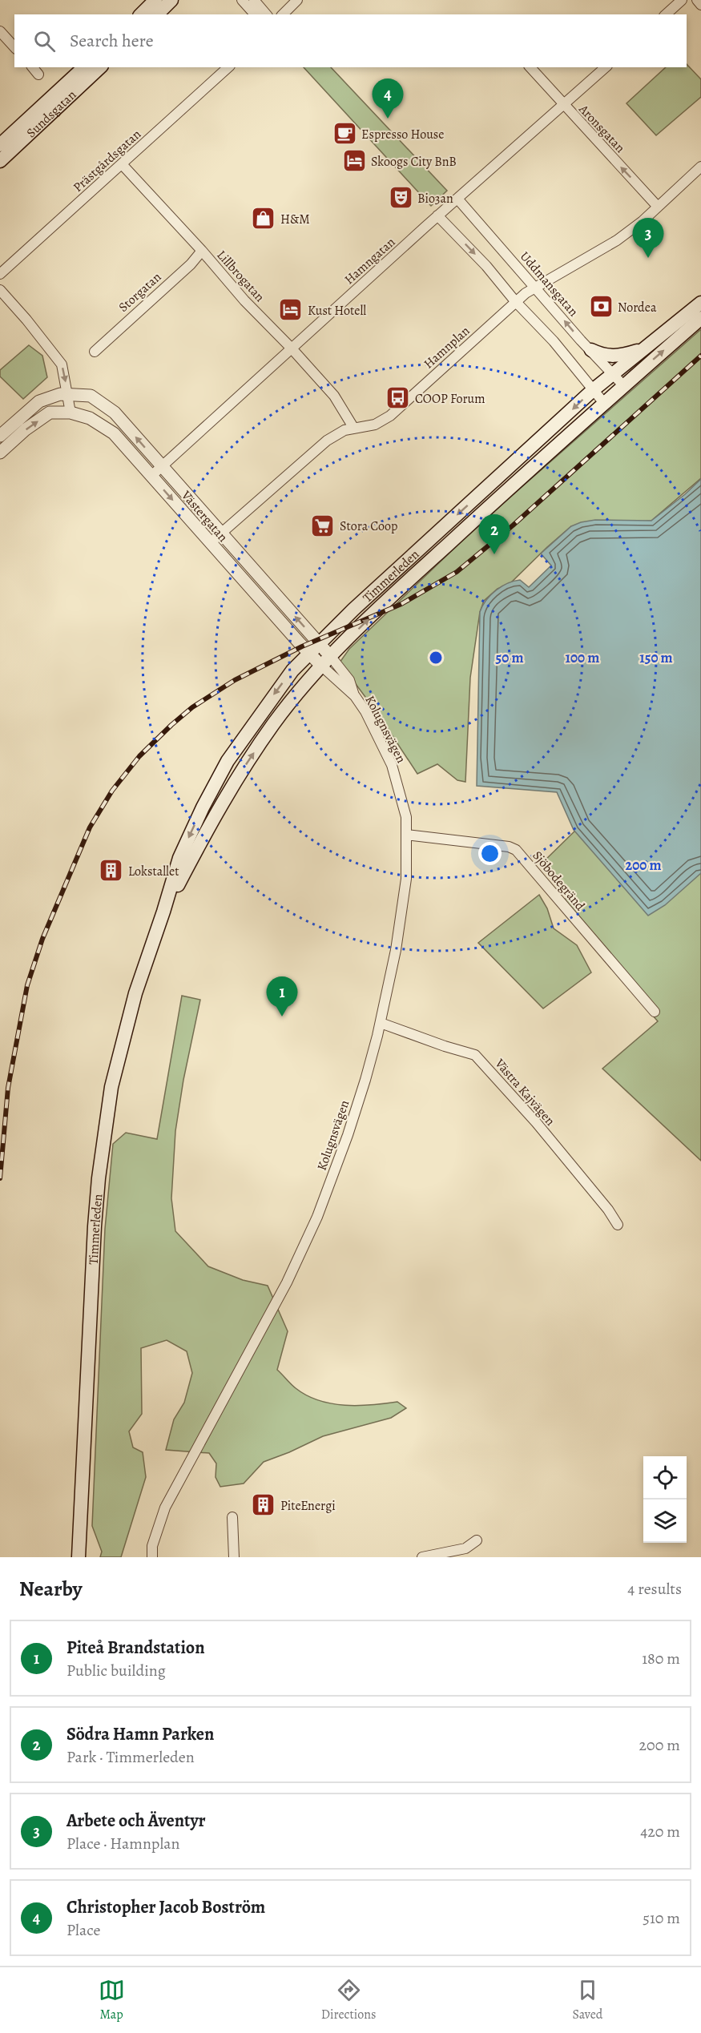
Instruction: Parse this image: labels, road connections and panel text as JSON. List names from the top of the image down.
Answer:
{
  "streets": {
    "main road": ["Sundsgatan", "Timmerleden"],
    "street": [
      "Aronsgatan",
      "Prästgårdsgatan",
      "Hamngatan",
      "Lillbrogatan",
      "Uddmansgatan",
      "Storgatan",
      "Hamnplan",
      "Västergatan",
      "Kolugnsvägen",
      "Sjöbodegränd",
      "Västra Kajvägen"
    ]
  },
  "crossings": [
    ["Aronsgatan", "Hamngatan"],
    ["Aronsgatan", "Hamnplan"],
    ["Prästgårdsgatan", "Lillbrogatan"],
    ["Hamngatan", "Lillbrogatan"],
    ["Hamngatan", "Uddmansgatan"],
    ["Hamngatan", "Västergatan"],
    ["Lillbrogatan", "Storgatan"],
    ["Lillbrogatan", "Hamnplan"],
    ["Uddmansgatan", "Hamnplan"],
    ["Uddmansgatan", "Timmerleden"],
    ["Hamnplan", "Västergatan"],
    ["Västergatan", "Timmerleden"],
    ["Västergatan", "Kolugnsvägen"],
    ["Timmerleden", "Kolugnsvägen"],
    ["Kolugnsvägen", "Sjöbodegränd"],
    ["Kolugnsvägen", "Västra Kajvägen"]
  ],
  "one_way": ["Aronsgatan"],
  "places": {
    "cafe": ["Espresso House"],
    "hotel": ["Skoogs City BnB", "Kust Hotell"],
    "theatre": ["Bio3an"],
    "shop": ["H&M"],
    "bank": ["Nordea"],
    "bus stop": ["COOP Forum"],
    "supermarket": ["Stora Coop"],
    "building": ["Lokstallet", "PiteEnergi"]
  },
  "page": {
    "search": "Search here",
    "pins": [
      "4",
      "3",
      "2",
      "1"
    ],
    "heading": ["Nearby", "4 results"],
    "list": [
      {
        "mark": "1",
        "name": "Piteå Brandstation",
        "note": "Public building",
        "value": "180 m"
      },
      {
        "mark": "2",
        "name": "Södra Hamn Parken",
        "note": "Park · Timmerleden",
        "value": "200 m"
      },
      {
        "mark": "3",
        "name": "Arbete och Äventyr",
        "note": "Place · Hamnplan",
        "value": "420 m"
      },
      {
        "mark": "4",
        "name": "Christopher Jacob Boström",
        "note": "Place",
        "value": "510 m"
      }
    ],
    "nav": ["Map", "Directions", "Saved"]
  },
  "rings": [
    "50 m",
    "100 m",
    "150 m",
    "200 m"
  ]
}
